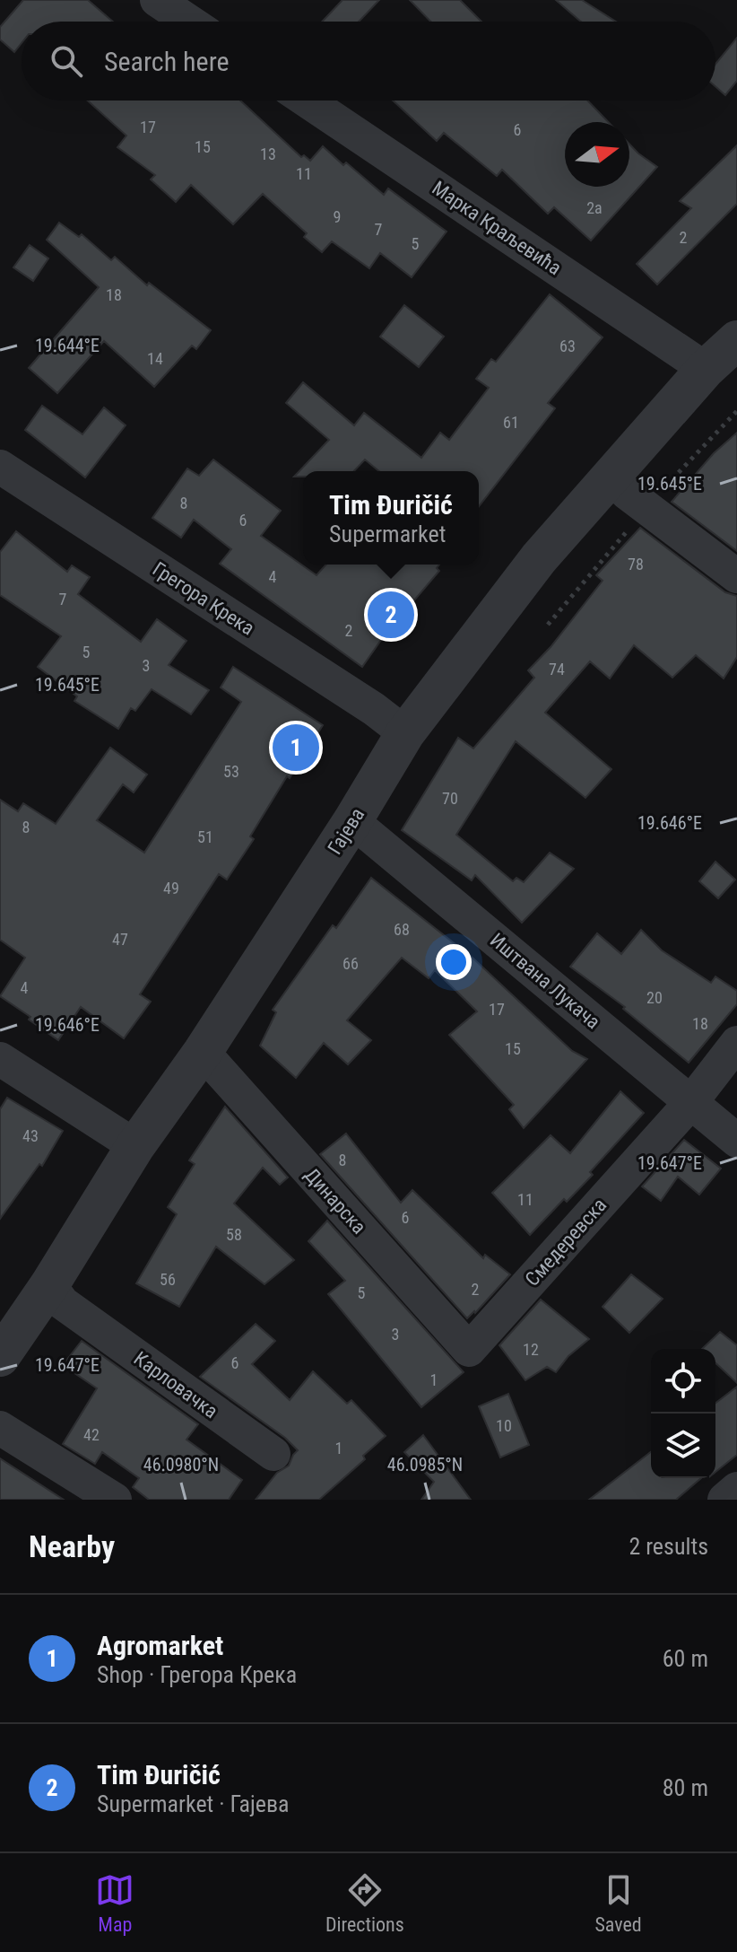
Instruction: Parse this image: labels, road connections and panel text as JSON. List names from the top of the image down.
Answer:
{
  "streets": {
    "street": [
      "Марка Краљевића",
      "Грегора Крека",
      "Гајева",
      "Иштвана Лукача",
      "Динарска",
      "Смедеревска",
      "Карловачка"
    ]
  },
  "crossings": [
    ["Марка Краљевића", "Гајева"],
    ["Грегора Крека", "Гајева"],
    ["Гајева", "Иштвана Лукача"],
    ["Гајева", "Динарска"],
    ["Гајева", "Карловачка"],
    ["Иштвана Лукача", "Смедеревска"],
    ["Динарска", "Смедеревска"]
  ],
  "house_numbers": [
    "17",
    "6",
    "15",
    "13",
    "11",
    "2a",
    "9",
    "7",
    "2",
    "5",
    "18",
    "63",
    "14",
    "61",
    "8",
    "6",
    "78",
    "4",
    "7",
    "2",
    "5",
    "3",
    "74",
    "53",
    "70",
    "8",
    "51",
    "49",
    "68",
    "47",
    "66",
    "4",
    "20",
    "17",
    "18",
    "15",
    "43",
    "8",
    "11",
    "6",
    "58",
    "56",
    "2",
    "5",
    "3",
    "12",
    "6",
    "1",
    "10",
    "42",
    "1"
  ],
  "north": "right",
  "page": {
    "search": "Search here",
    "popup": ["Tim Đuričić", "Supermarket"],
    "pins": ["2", "1"],
    "heading": ["Nearby", "2 results"],
    "list": [
      {
        "mark": "1",
        "name": "Agromarket",
        "note": "Shop · Грегора Крека",
        "value": "60 m"
      },
      {
        "mark": "2",
        "name": "Tim Đuričić",
        "note": "Supermarket · Гајева",
        "value": "80 m"
      }
    ],
    "nav": ["Map", "Directions", "Saved"]
  },
  "coordinates": [
    "19.644°E",
    "19.645°E",
    "19.646°E",
    "19.647°E",
    "46.0980°N",
    "46.0985°N"
  ]
}
